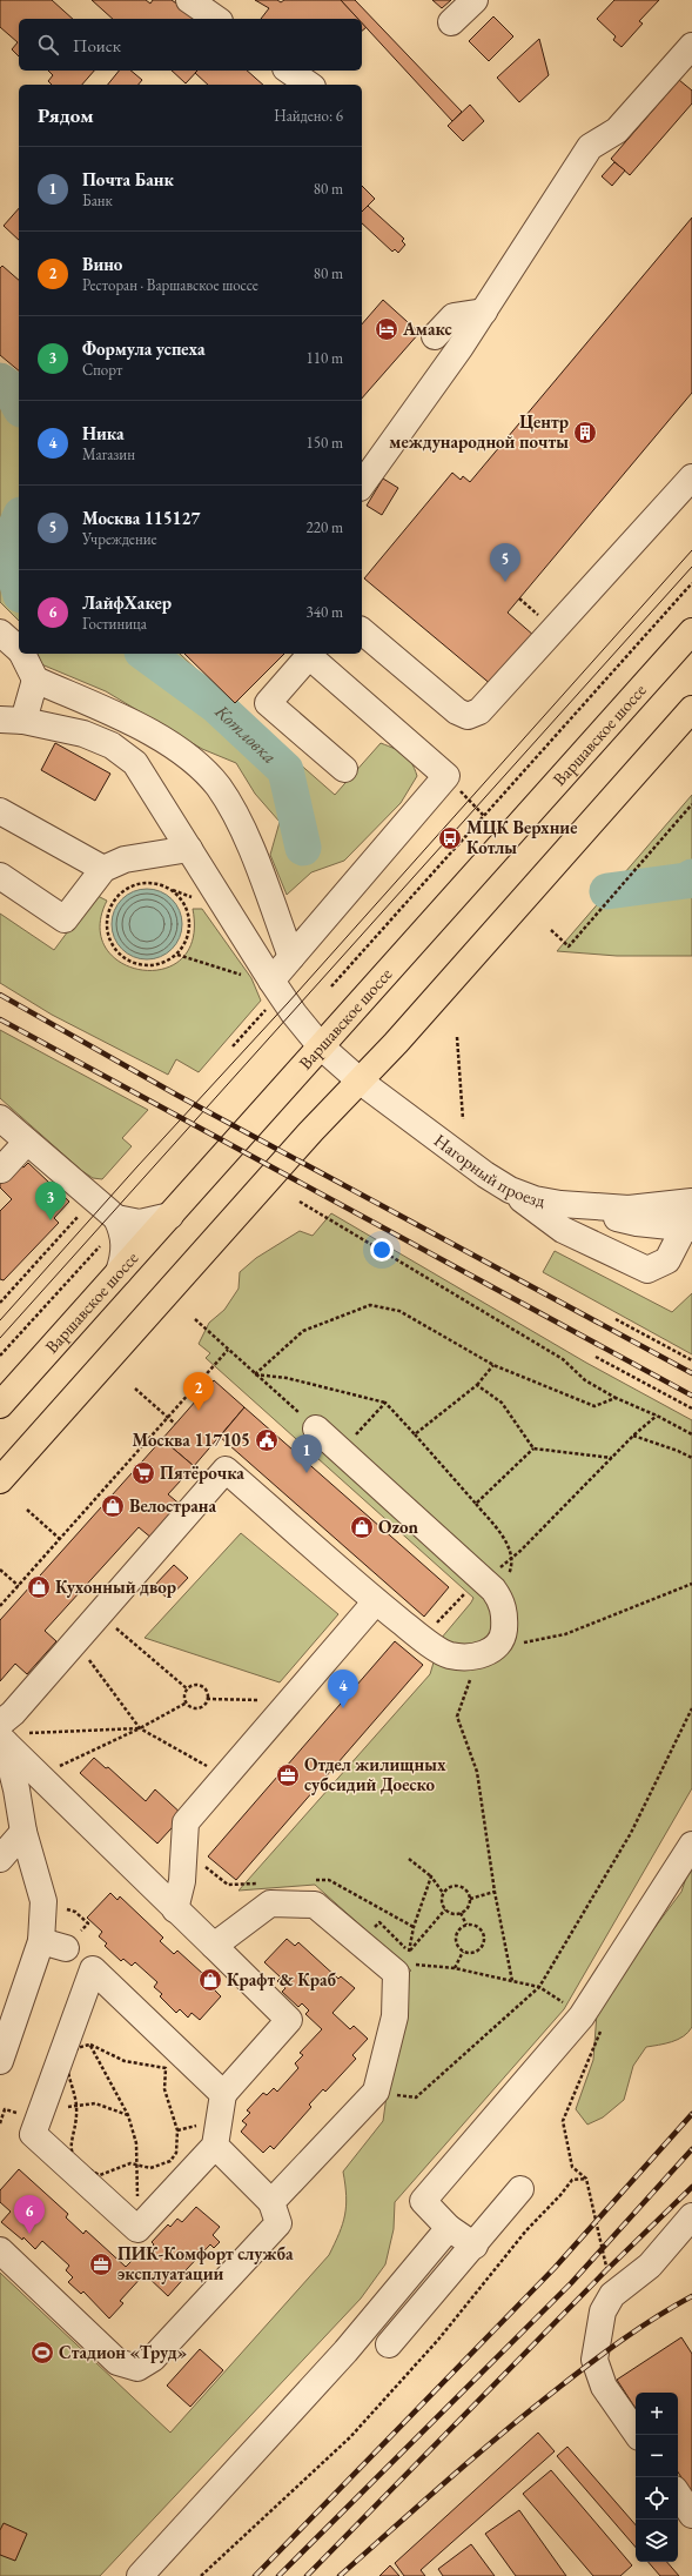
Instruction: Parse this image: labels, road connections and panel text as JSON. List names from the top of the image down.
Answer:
{
  "streets": {
    "main road": ["Варшавское шоссе"],
    "street": ["Нагорный проезд"]
  },
  "crossings": [
    ["Варшавское шоссе", "Нагорный проезд"]
  ],
  "water": ["Котловка"],
  "places": {
    "hotel": ["Амакс"],
    "building": ["Центр международной почты"],
    "bus stop": ["МЦК Верхние Котлы"],
    "public building": ["Москва 117105"],
    "supermarket": ["Пятёрочка"],
    "shop": [
      "Велострана",
      "Ozon",
      "Кухонный двор",
      "Крафт & Краб"
    ],
    "office": ["Отдел жилищных субсидий Доеско", "ПИК-Комфорт служба эксплуатации"],
    "sports": ["Стадион «Труд»"]
  },
  "page": {
    "search": "Поиск",
    "heading": ["Рядом", "Найдено: 6"],
    "list": [
      {
        "mark": "1",
        "name": "Почта Банк",
        "note": "Банк",
        "value": "80 m"
      },
      {
        "mark": "2",
        "name": "Вино",
        "note": "Ресторан · Варшавское шоссе",
        "value": "80 m"
      },
      {
        "mark": "3",
        "name": "Формула успеха",
        "note": "Спорт",
        "value": "110 m"
      },
      {
        "mark": "4",
        "name": "Ника",
        "note": "Магазин",
        "value": "150 m"
      },
      {
        "mark": "5",
        "name": "Москва 115127",
        "note": "Учреждение",
        "value": "220 m"
      },
      {
        "mark": "6",
        "name": "ЛайфХакер",
        "note": "Гостиница",
        "value": "340 m"
      }
    ],
    "pins": [
      "5",
      "3",
      "2",
      "1",
      "4",
      "6"
    ],
    "map_buttons": ["+", "−"]
  }
}
